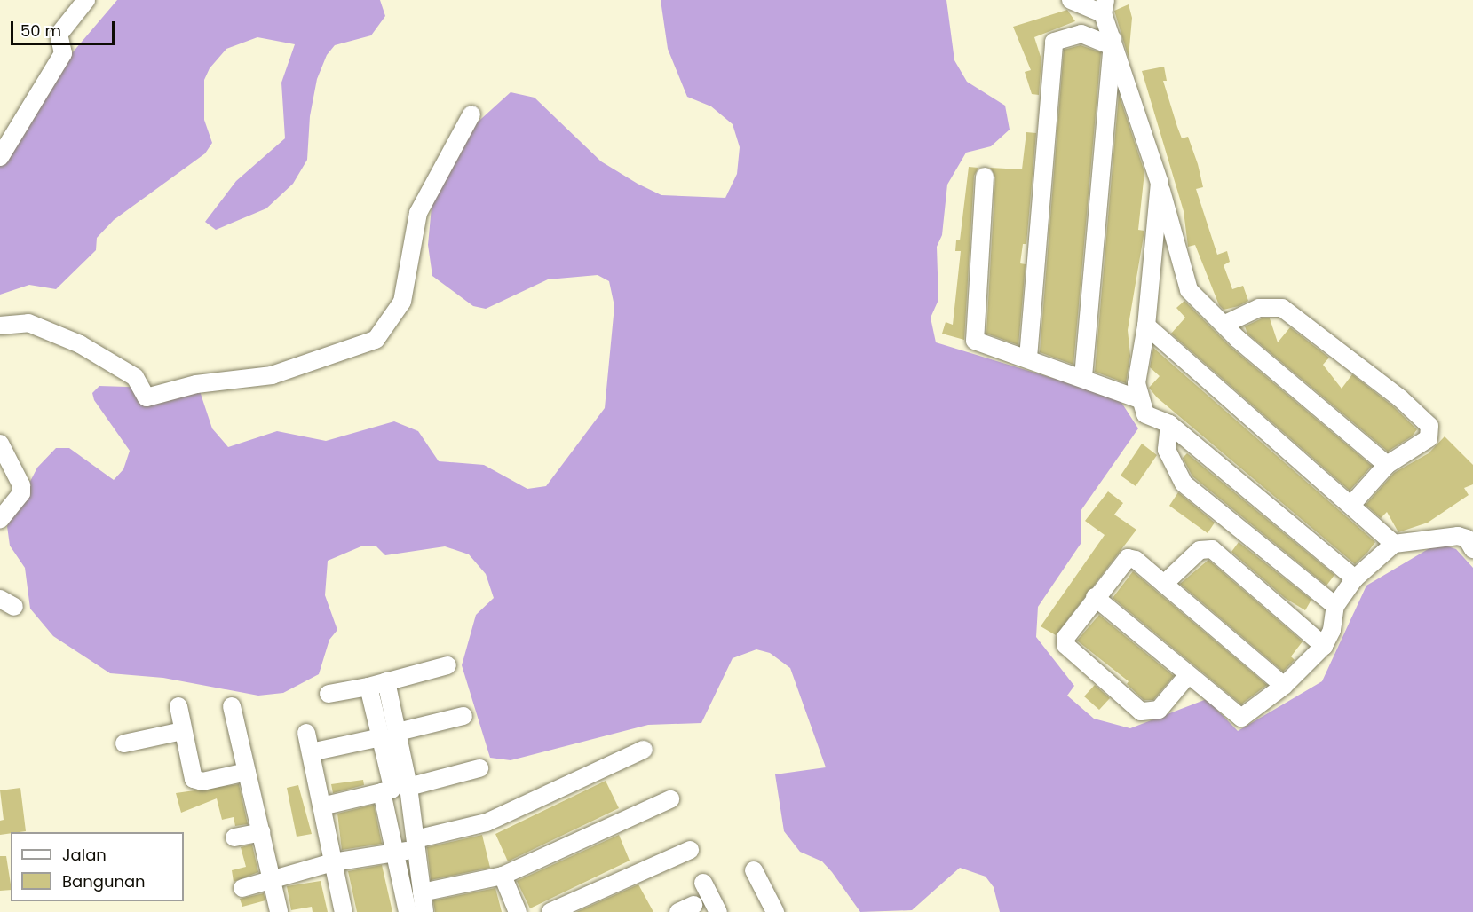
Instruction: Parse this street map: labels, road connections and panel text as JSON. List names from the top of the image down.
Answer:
{
  "legend": ["Jalan", "Bangunan"],
  "scale_bar": "50 m"
}
